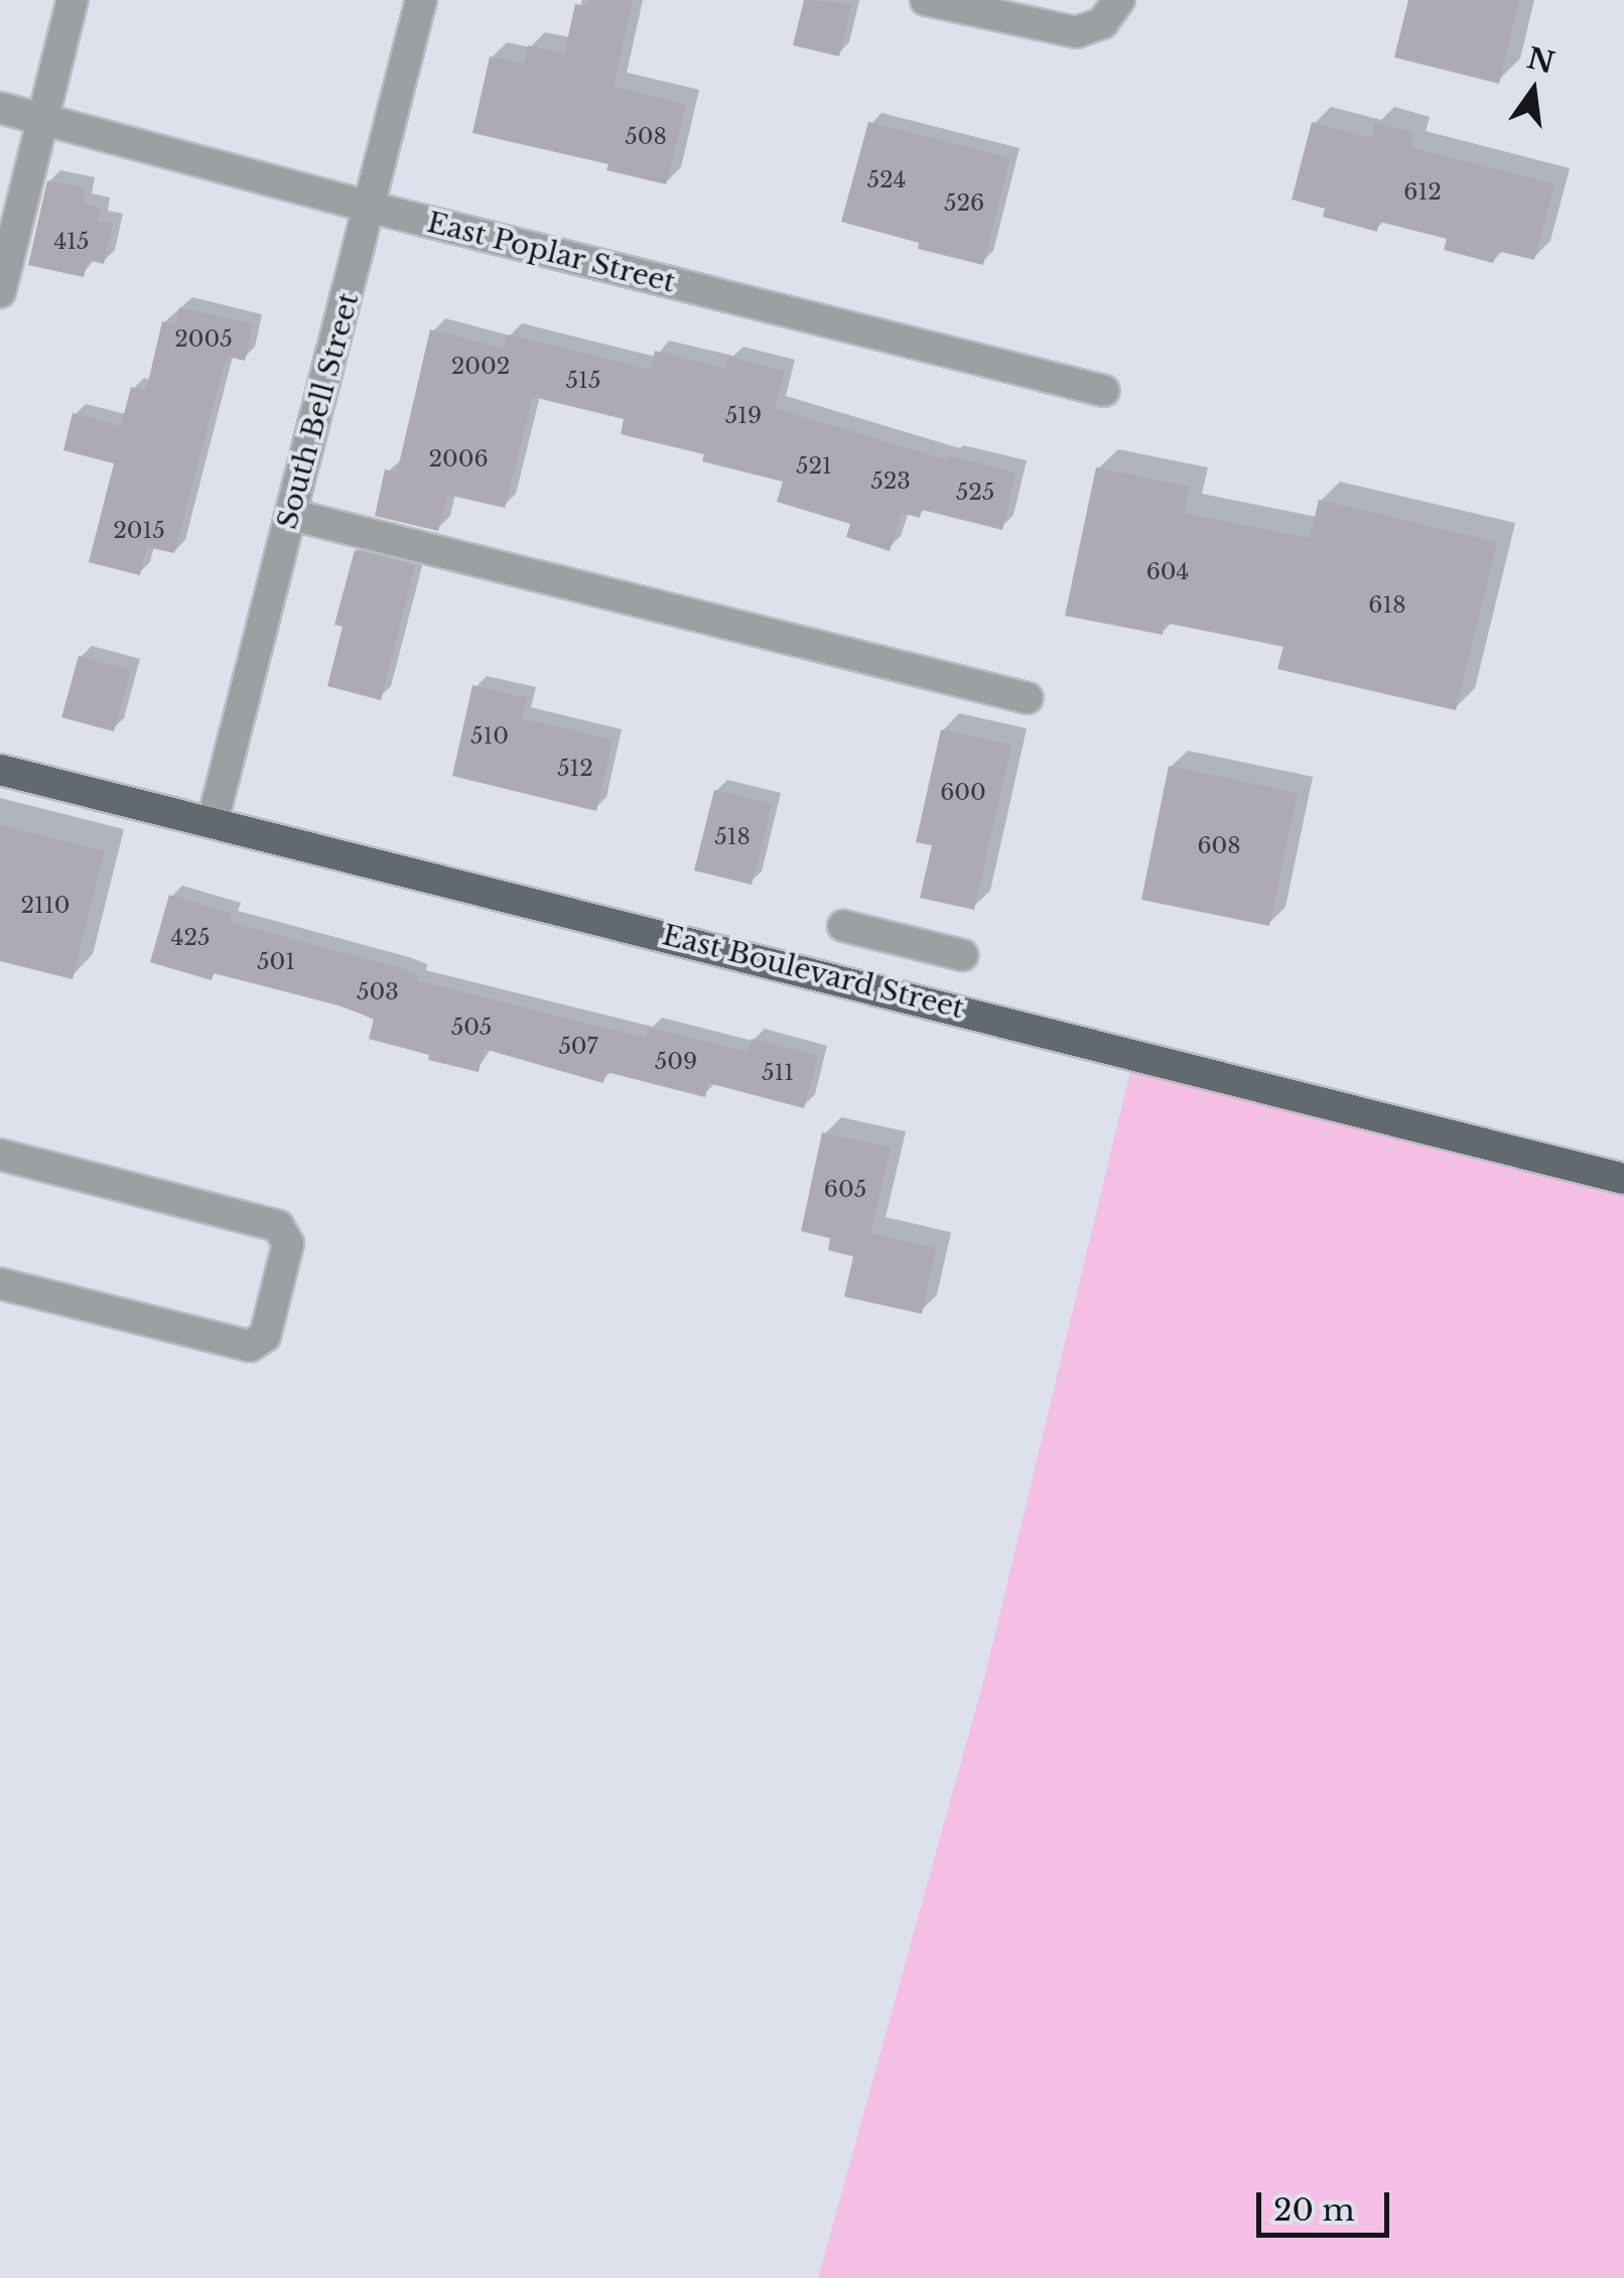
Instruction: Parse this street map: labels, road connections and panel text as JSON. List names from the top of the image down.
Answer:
{
  "streets": {
    "main road": ["East Boulevard Street"],
    "street": ["East Poplar Street", "South Bell Street"]
  },
  "crossings": [
    ["East Poplar Street", "South Bell Street"],
    ["South Bell Street", "East Boulevard Street"]
  ],
  "house_numbers": [
    "508",
    "524",
    "612",
    "526",
    "415",
    "2005",
    "2002",
    "515",
    "519",
    "2006",
    "521",
    "523",
    "525",
    "2015",
    "604",
    "618",
    "510",
    "512",
    "600",
    "518",
    "608",
    "2110",
    "425",
    "501",
    "503",
    "505",
    "507",
    "509",
    "511",
    "605"
  ],
  "scale_bar": "20 m",
  "north": "top"
}
